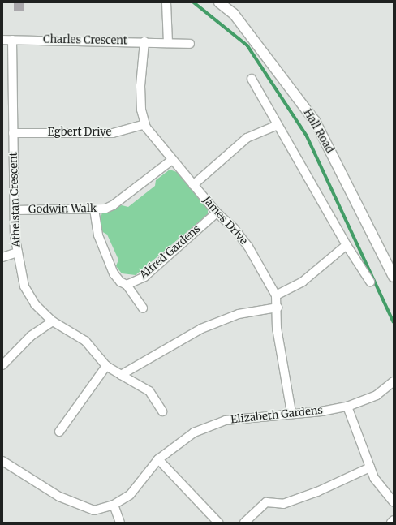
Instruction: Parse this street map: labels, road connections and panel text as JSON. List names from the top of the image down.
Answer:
{
  "streets": {
    "street": [
      "Charles Crescent",
      "Hall Road",
      "Egbert Drive",
      "Athelstan Crescent",
      "Godwin Walk",
      "James Drive",
      "Alfred Gardens",
      "Elizabeth Gardens"
    ]
  },
  "crossings": [
    ["Charles Crescent", "Athelstan Crescent"],
    ["Charles Crescent", "James Drive"],
    ["Egbert Drive", "Athelstan Crescent"],
    ["Egbert Drive", "James Drive"],
    ["Athelstan Crescent", "Godwin Walk"],
    ["Godwin Walk", "James Drive"],
    ["James Drive", "Alfred Gardens"],
    ["James Drive", "Elizabeth Gardens"]
  ]
}
